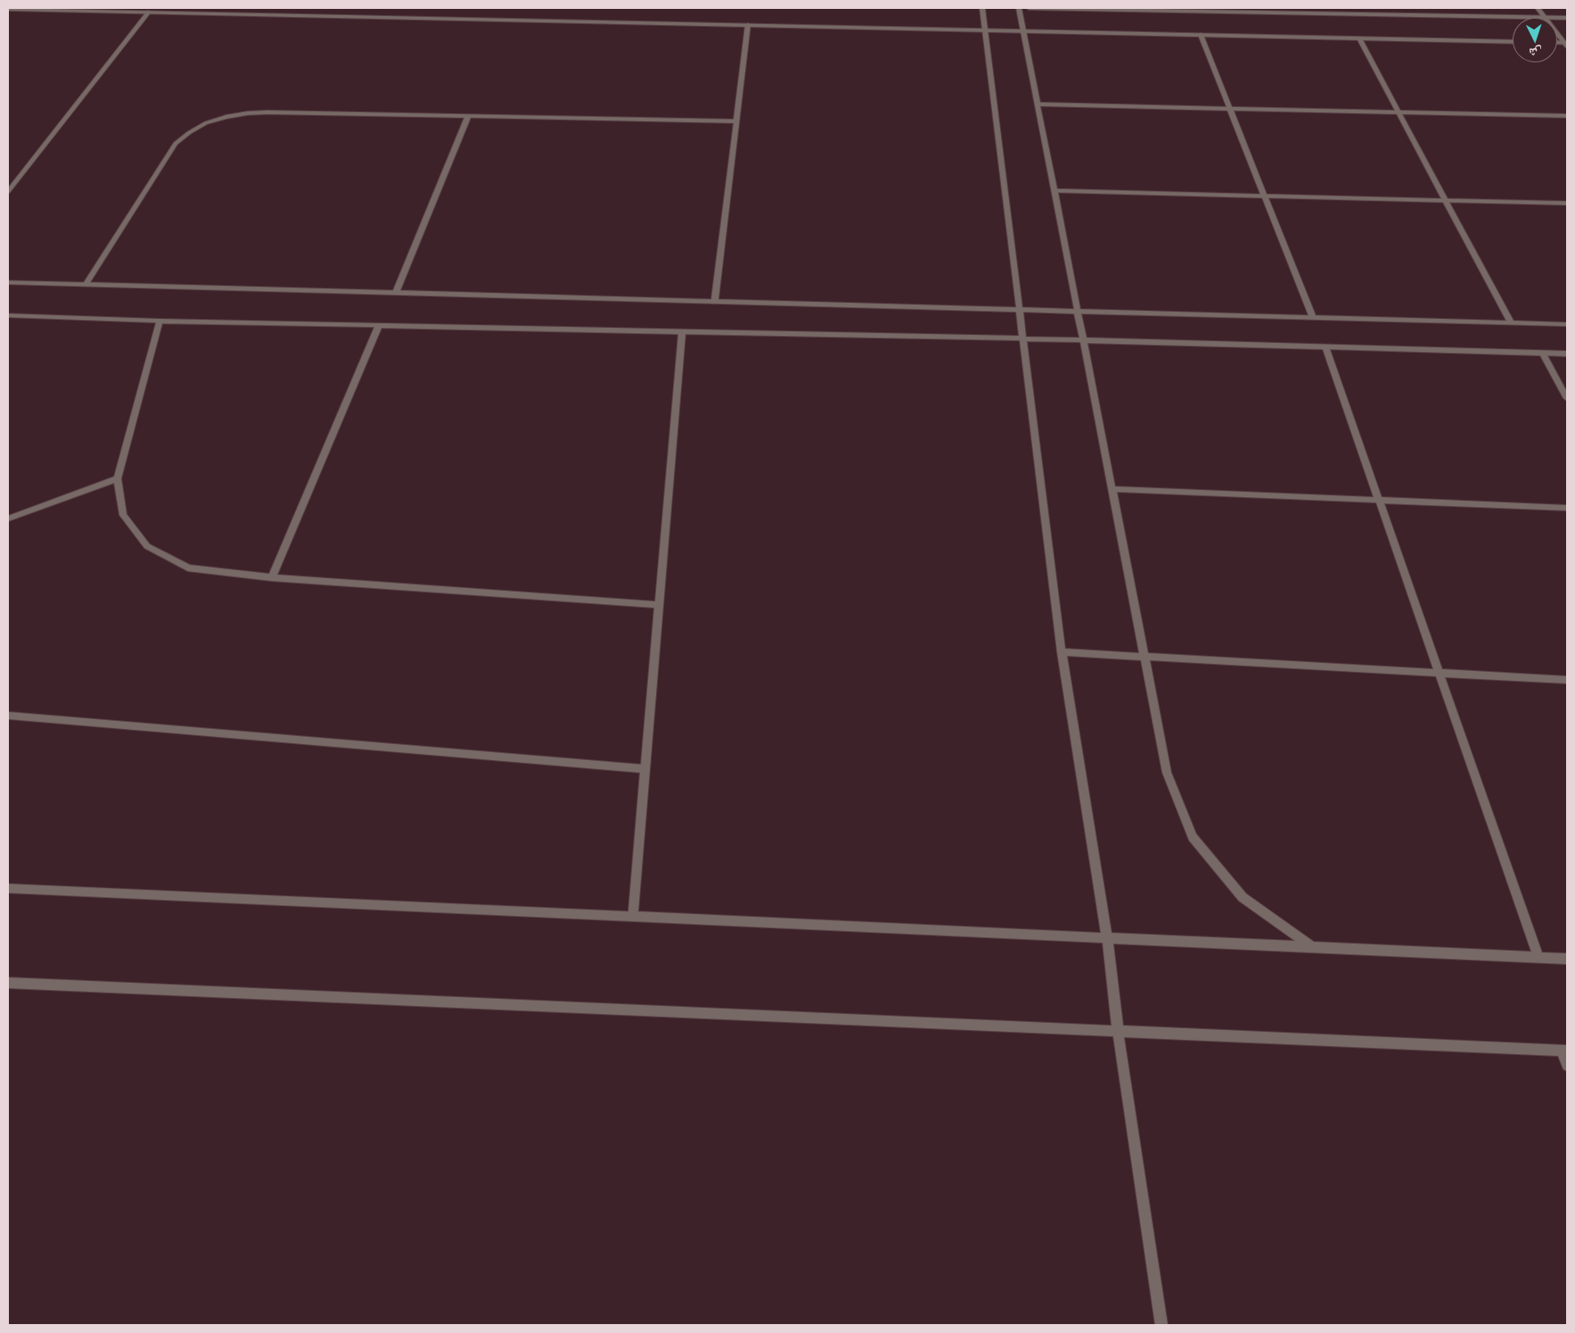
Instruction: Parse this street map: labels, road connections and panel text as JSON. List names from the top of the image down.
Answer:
{
  "north": "bottom"
}
